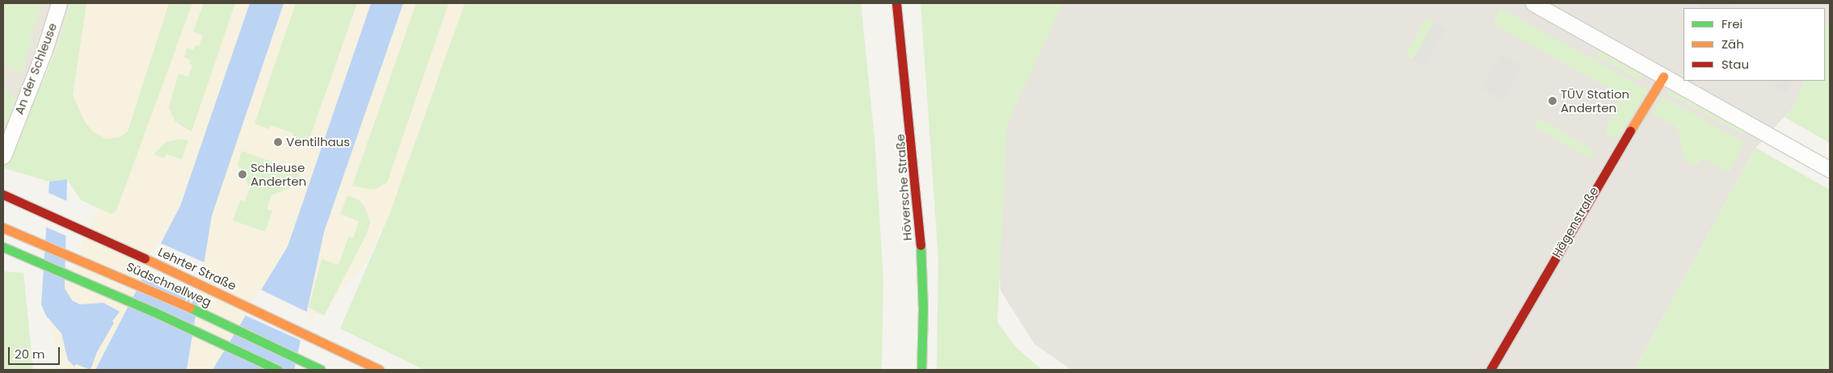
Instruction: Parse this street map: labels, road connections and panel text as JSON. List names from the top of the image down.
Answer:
{
  "streets": {
    "main road": [
      "Höversche Straße",
      "Hägenstraße",
      "Lehrter Straße",
      "Südschnellweg"
    ],
    "street": ["An der Schleuse"]
  },
  "places": ["TÜV Station Anderten", "Ventilhaus", "Schleuse Anderten"],
  "legend": ["Frei", "Zäh", "Stau"],
  "scale_bar": "20 m"
}
